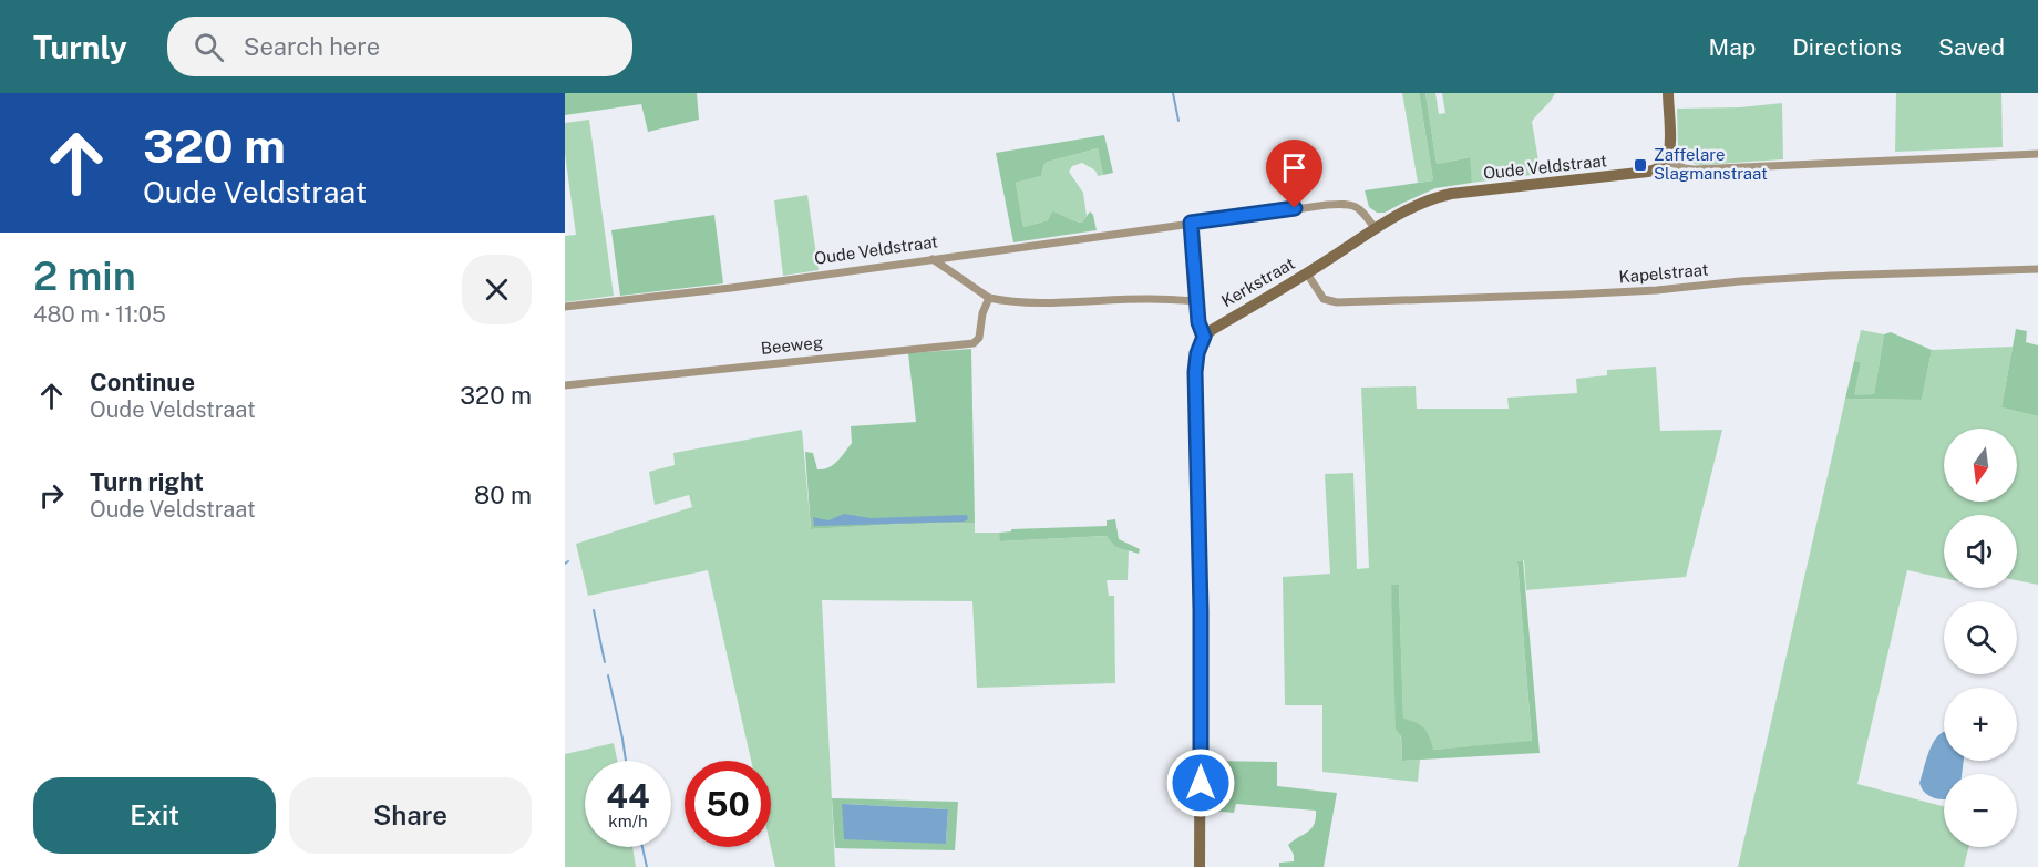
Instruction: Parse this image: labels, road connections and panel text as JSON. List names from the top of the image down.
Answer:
{
  "streets": {
    "main road": ["Oude Veldstraat", "Kerkstraat"],
    "street": ["Kapelstraat", "Beeweg"]
  },
  "crossings": [
    ["Oude Veldstraat", "Kerkstraat"],
    ["Kapelstraat", "Kerkstraat"]
  ],
  "places": {
    "transit": ["Zaffelare Slagmanstraat"]
  },
  "north": "bottom",
  "page": {
    "header": "Turnly",
    "search": "Search here",
    "nav": ["Map", "Directions", "Saved"],
    "turn": ["320 m", "Oude Veldstraat"],
    "heading": ["2 min", "480 m · 11:05"],
    "list": [
      {
        "name": "Continue",
        "note": "Oude Veldstraat",
        "value": "320 m"
      },
      {
        "name": "Turn right",
        "note": "Oude Veldstraat",
        "value": "80 m"
      }
    ],
    "map_buttons": ["+", "−"],
    "speed": "44 km/h",
    "limit": "50",
    "buttons": ["Exit", "Share"]
  }
}
